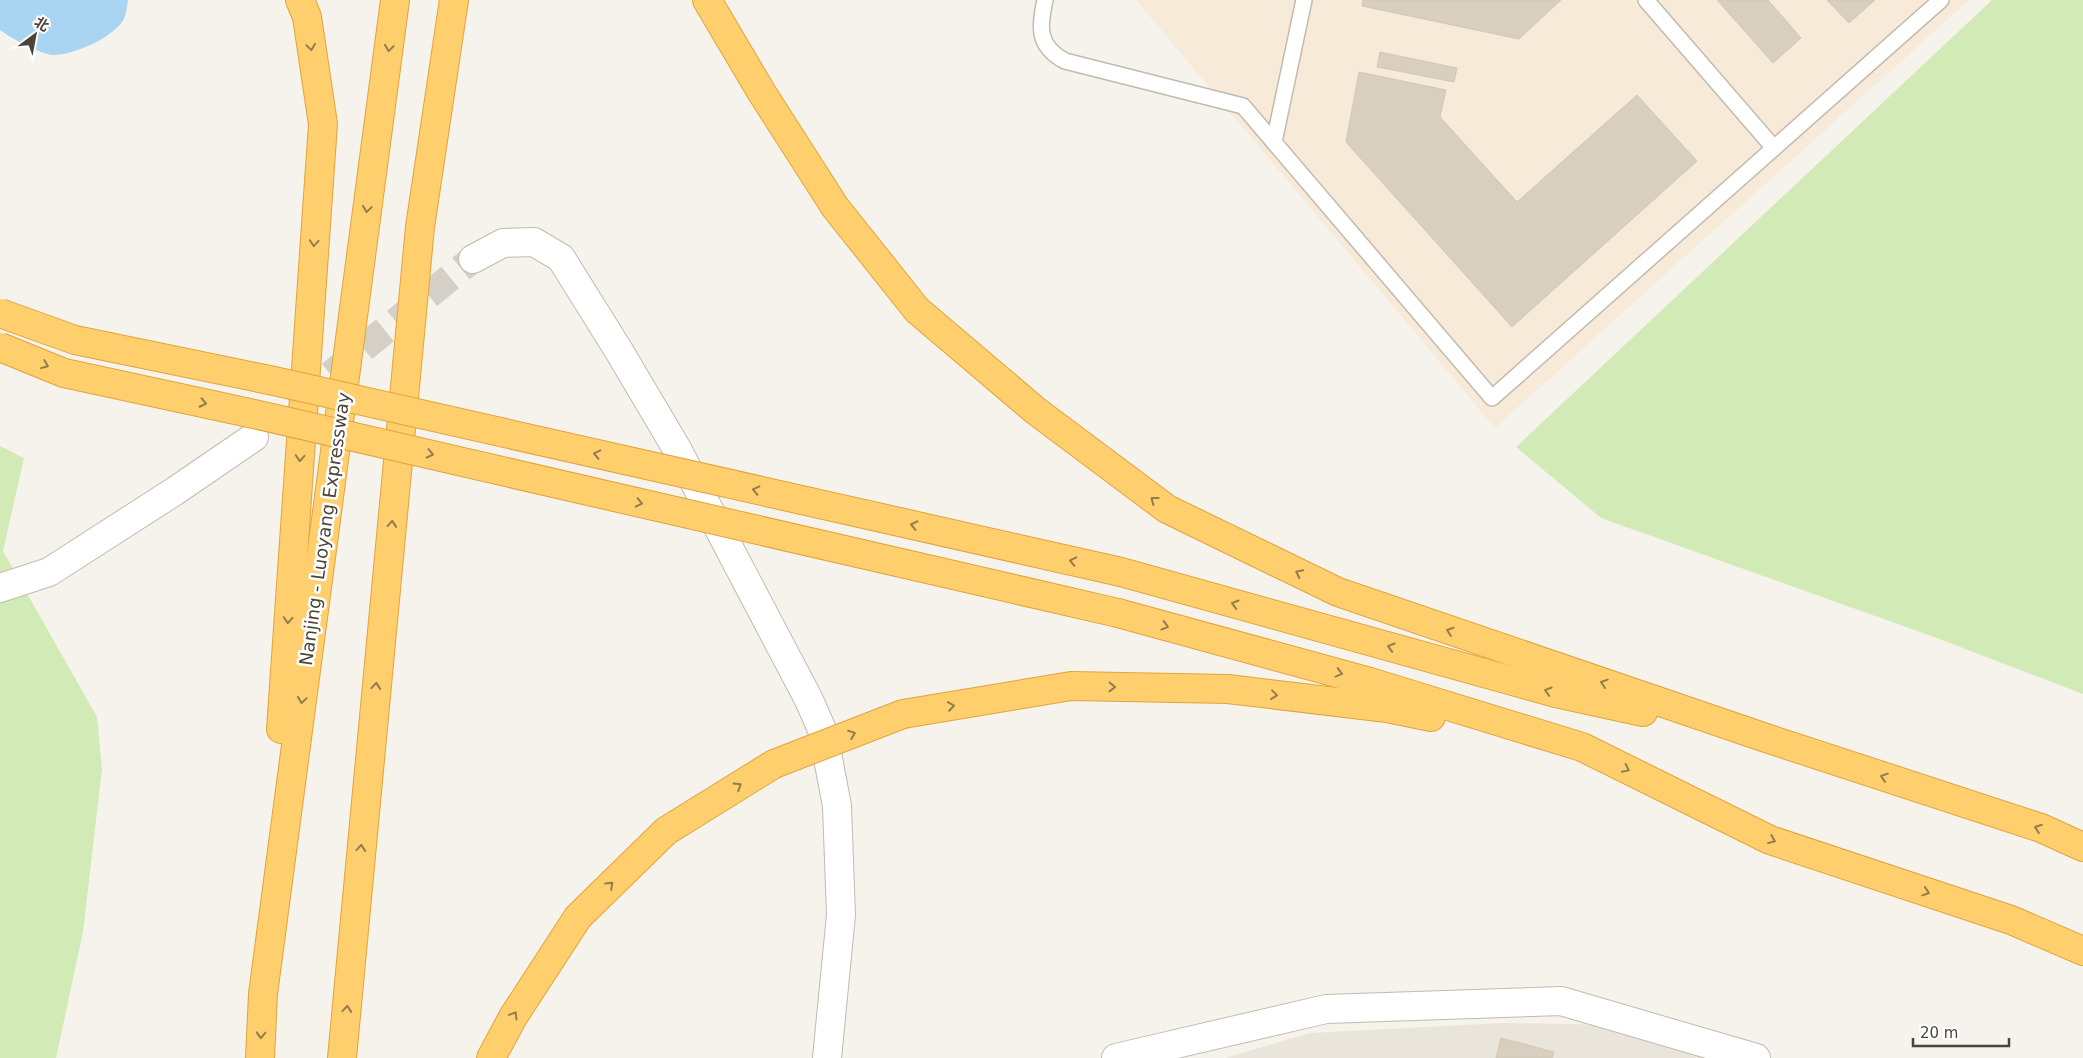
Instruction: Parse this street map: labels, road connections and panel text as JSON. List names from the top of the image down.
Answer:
{
  "streets": {
    "highway": ["Nanjing - Luoyang Expressway"]
  },
  "scale_bar": "20 m",
  "north": "top right"
}
